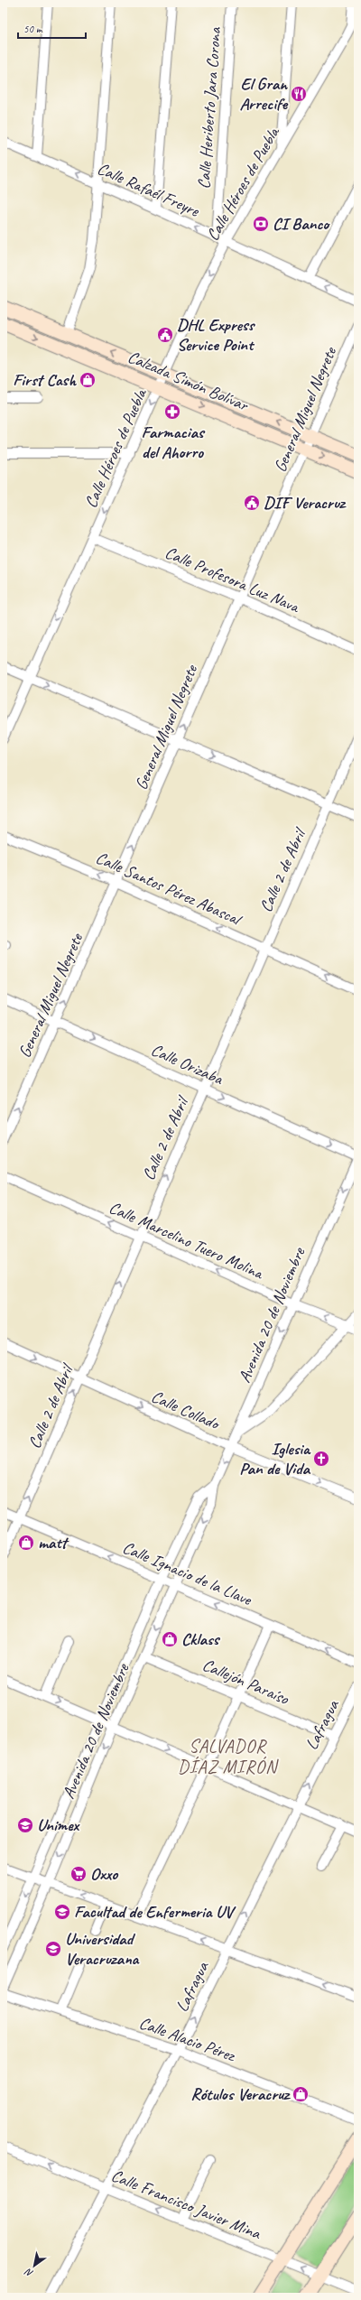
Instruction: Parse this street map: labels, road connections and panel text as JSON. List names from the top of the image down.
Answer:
{
  "streets": {
    "main road": ["Calzada Simón Bolívar"],
    "street": [
      "Calle Heriberto Jara Corona",
      "Calle Héroes de Puebla",
      "Calle Rafaél Freyre",
      "General Miguel Negrete",
      "Calle Profesora Luz Nava",
      "Calle 2 de Abril",
      "Calle Santos Pérez Abascal",
      "Calle Orizaba",
      "Calle Marcelino Tuero Molina",
      "Avenida 20 de Noviembre",
      "Calle Collado",
      "Calle Ignacio de la Llave",
      "Callejón Paraíso",
      "Lafragua",
      "Calle Alacio Pérez",
      "Calle Francisco Javier Mina"
    ]
  },
  "crossings": [
    ["Calle Heriberto Jara Corona", "Calle Rafaél Freyre"],
    ["Calle Héroes de Puebla", "Calle Rafaél Freyre"],
    ["Calle Héroes de Puebla", "Calzada Simón Bolívar"],
    ["Calle Héroes de Puebla", "Calle Profesora Luz Nava"],
    ["Calzada Simón Bolívar", "General Miguel Negrete"],
    ["General Miguel Negrete", "Calle Profesora Luz Nava"],
    ["General Miguel Negrete", "Calle Santos Pérez Abascal"],
    ["General Miguel Negrete", "Calle Orizaba"],
    ["Calle 2 de Abril", "Calle Santos Pérez Abascal"],
    ["Calle 2 de Abril", "Calle Orizaba"],
    ["Calle 2 de Abril", "Calle Marcelino Tuero Molina"],
    ["Calle 2 de Abril", "Calle Collado"],
    ["Calle 2 de Abril", "Calle Ignacio de la Llave"],
    ["Calle Orizaba", "Avenida 20 de Noviembre"],
    ["Calle Marcelino Tuero Molina", "Avenida 20 de Noviembre"],
    ["Avenida 20 de Noviembre", "Calle Collado"],
    ["Avenida 20 de Noviembre", "Calle Ignacio de la Llave"],
    ["Avenida 20 de Noviembre", "Callejón Paraíso"],
    ["Callejón Paraíso", "Lafragua"],
    ["Lafragua", "Calle Alacio Pérez"],
    ["Lafragua", "Calle Francisco Javier Mina"]
  ],
  "one_way": [
    "Calle Héroes de Puebla",
    "Calle Rafaél Freyre",
    "General Miguel Negrete",
    "Calle 2 de Abril",
    "Calle Santos Pérez Abascal",
    "Calle Orizaba",
    "Calle Marcelino Tuero Molina",
    "Calle Collado",
    "Calle Ignacio de la Llave",
    "Lafragua",
    "Calle Francisco Javier Mina"
  ],
  "districts": ["SALVADOR DÍAZ MIRÓN"],
  "places": {
    "restaurant": ["El Gran Arrecife"],
    "bank": ["CI Banco"],
    "public building": ["DHL Express Service Point", "DIF Veracruz"],
    "shop": [
      "First Cash",
      "matt",
      "Cklass",
      "Rótulos Veracruz"
    ],
    "pharmacy": ["Farmacias del Ahorro"],
    "church": ["Iglesia Pan de Vida"],
    "school or university": ["Unimex", "Facultad de Enfermeria UV", "Universidad Veracruzana"],
    "supermarket": ["Oxxo"]
  },
  "scale_bar": "50 m",
  "north": "bottom left"
}
